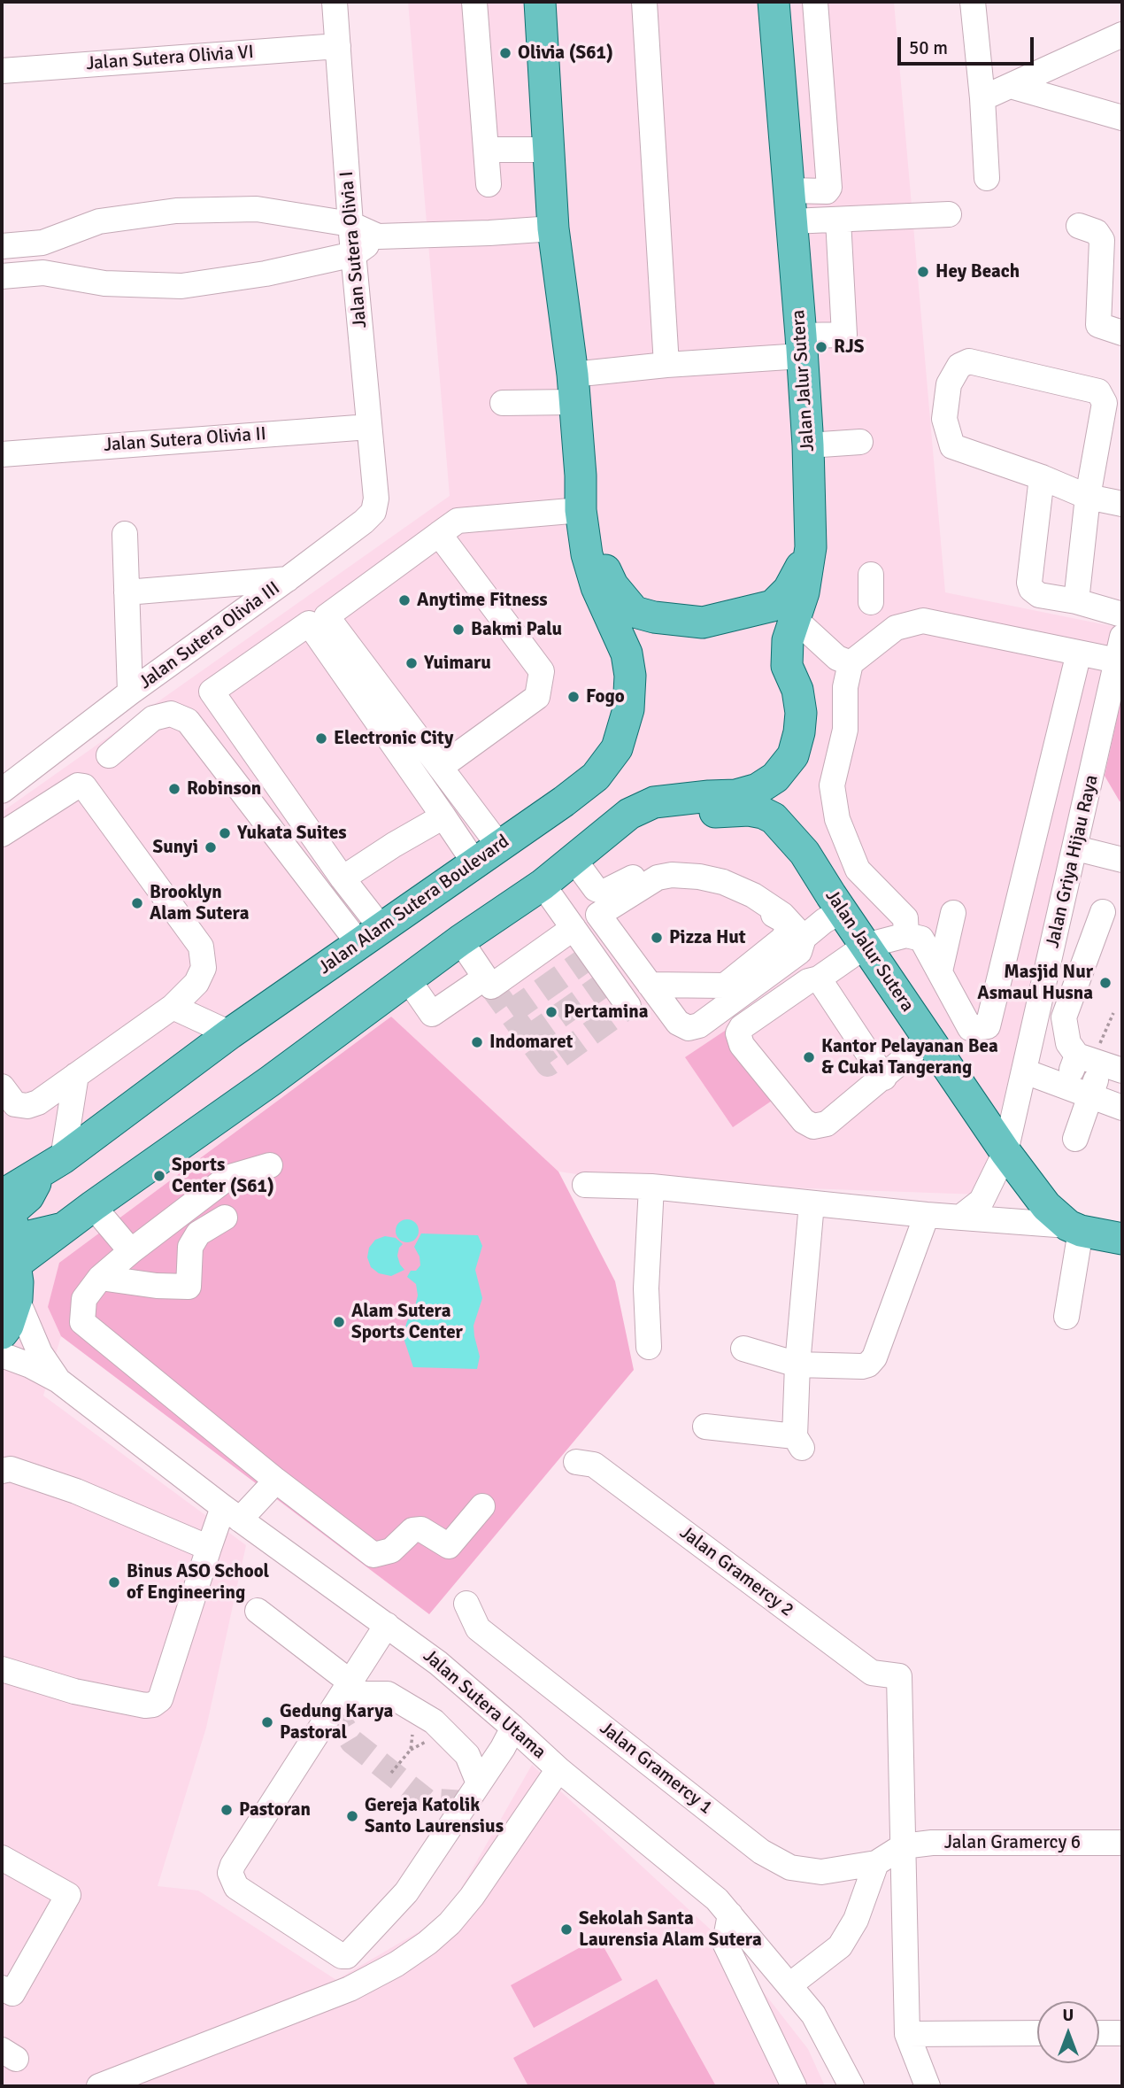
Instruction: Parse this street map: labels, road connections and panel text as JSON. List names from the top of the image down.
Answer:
{
  "streets": {
    "main road": ["Jalan Jalur Sutera", "Jalan Alam Sutera Boulevard"],
    "street": [
      "Jalan Sutera Olivia VI",
      "Jalan Sutera Olivia I",
      "Jalan Sutera Olivia II",
      "Jalan Sutera Olivia III",
      "Jalan Griya Hijau Raya",
      "Jalan Gramercy 2",
      "Jalan Sutera Utama",
      "Jalan Gramercy 1",
      "Jalan Gramercy 6"
    ]
  },
  "crossings": [
    ["Jalan Sutera Olivia VI", "Jalan Sutera Olivia I"],
    ["Jalan Sutera Olivia I", "Jalan Sutera Olivia II"],
    ["Jalan Sutera Olivia I", "Jalan Sutera Olivia III"],
    ["Jalan Jalur Sutera", "Jalan Griya Hijau Raya"],
    ["Jalan Gramercy 2", "Jalan Gramercy 6"]
  ],
  "places": [
    "Olivia (S61)",
    "Hey Beach",
    "RJS",
    "Anytime Fitness",
    "Bakmi Palu",
    "Yuimaru",
    "Fogo",
    "Electronic City",
    "Robinson",
    "Yukata Suites",
    "Sunyi",
    "Brooklyn Alam Sutera",
    "Pizza Hut",
    "Masjid Nur Asmaul Husna",
    "Pertamina",
    "Indomaret",
    "Kantor Pelayanan Bea & Cukai Tangerang",
    "Sports Center (S61)",
    "Alam Sutera Sports Center",
    "Binus ASO School of Engineering",
    "Gedung Karya Pastoral",
    "Pastoran",
    "Gereja Katolik Santo Laurensius",
    "Sekolah Santa Laurensia Alam Sutera"
  ],
  "scale_bar": "50 m",
  "north": "top"
}
